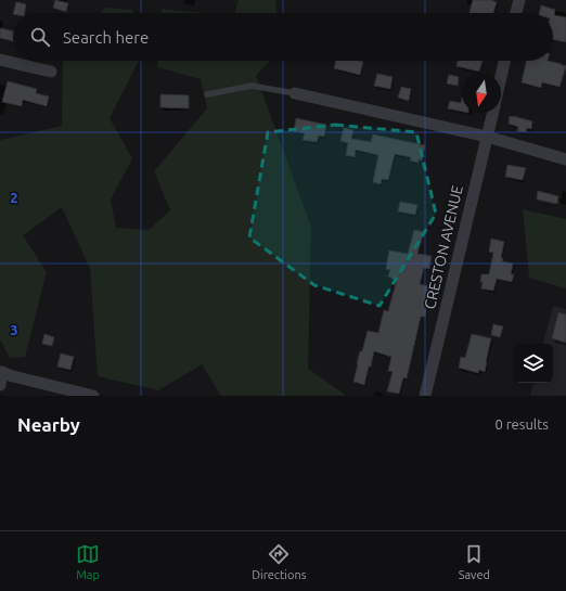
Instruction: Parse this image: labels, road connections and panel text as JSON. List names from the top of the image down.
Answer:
{
  "streets": {
    "street": ["CRESTON AVENUE"]
  },
  "north": "bottom",
  "page": {
    "search": "Search here",
    "heading": ["Nearby", "0 results"],
    "nav": ["Map", "Directions", "Saved"]
  },
  "grid": {
    "rows": ["2", "3"]
  }
}
